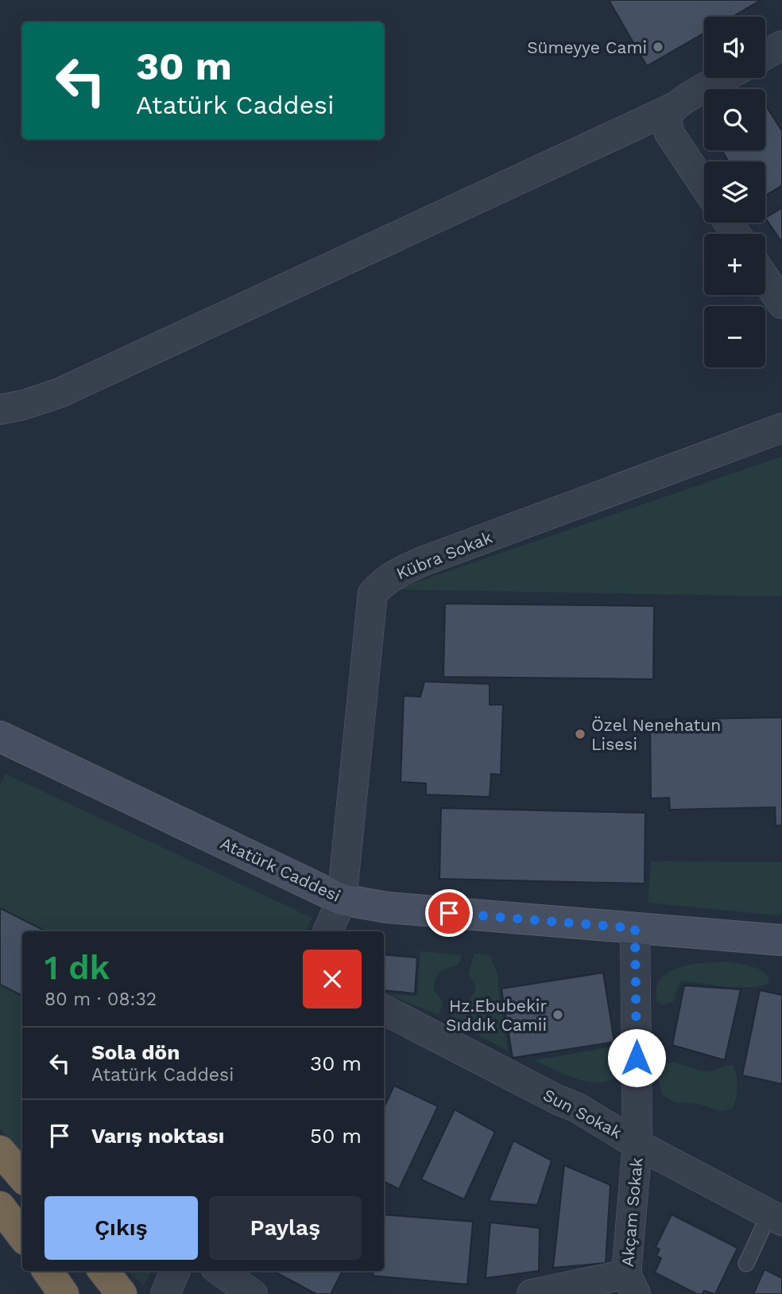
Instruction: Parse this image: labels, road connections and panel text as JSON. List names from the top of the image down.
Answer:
{
  "streets": {
    "street": [
      "Kübra Sokak",
      "Atatürk Caddesi",
      "Sun Sokak",
      "Akçam Sokak"
    ]
  },
  "crossings": [
    ["Kübra Sokak", "Atatürk Caddesi"],
    ["Atatürk Caddesi", "Akçam Sokak"],
    ["Sun Sokak", "Akçam Sokak"]
  ],
  "places": ["Sümeyye Cami", "Özel Nenehatun Lisesi", "Hz.Ebubekir Sıddık Camii"],
  "page": {
    "map_buttons": ["+", "−"],
    "turn": ["30 m", "Atatürk Caddesi"],
    "heading": ["1 dk", "80 m · 08:32"],
    "list": [
      {
        "name": "Sola dön",
        "note": "Atatürk Caddesi",
        "value": "30 m"
      },
      {
        "name": "Varış noktası",
        "value": "50 m"
      }
    ],
    "buttons": ["Çıkış", "Paylaş"]
  }
}
